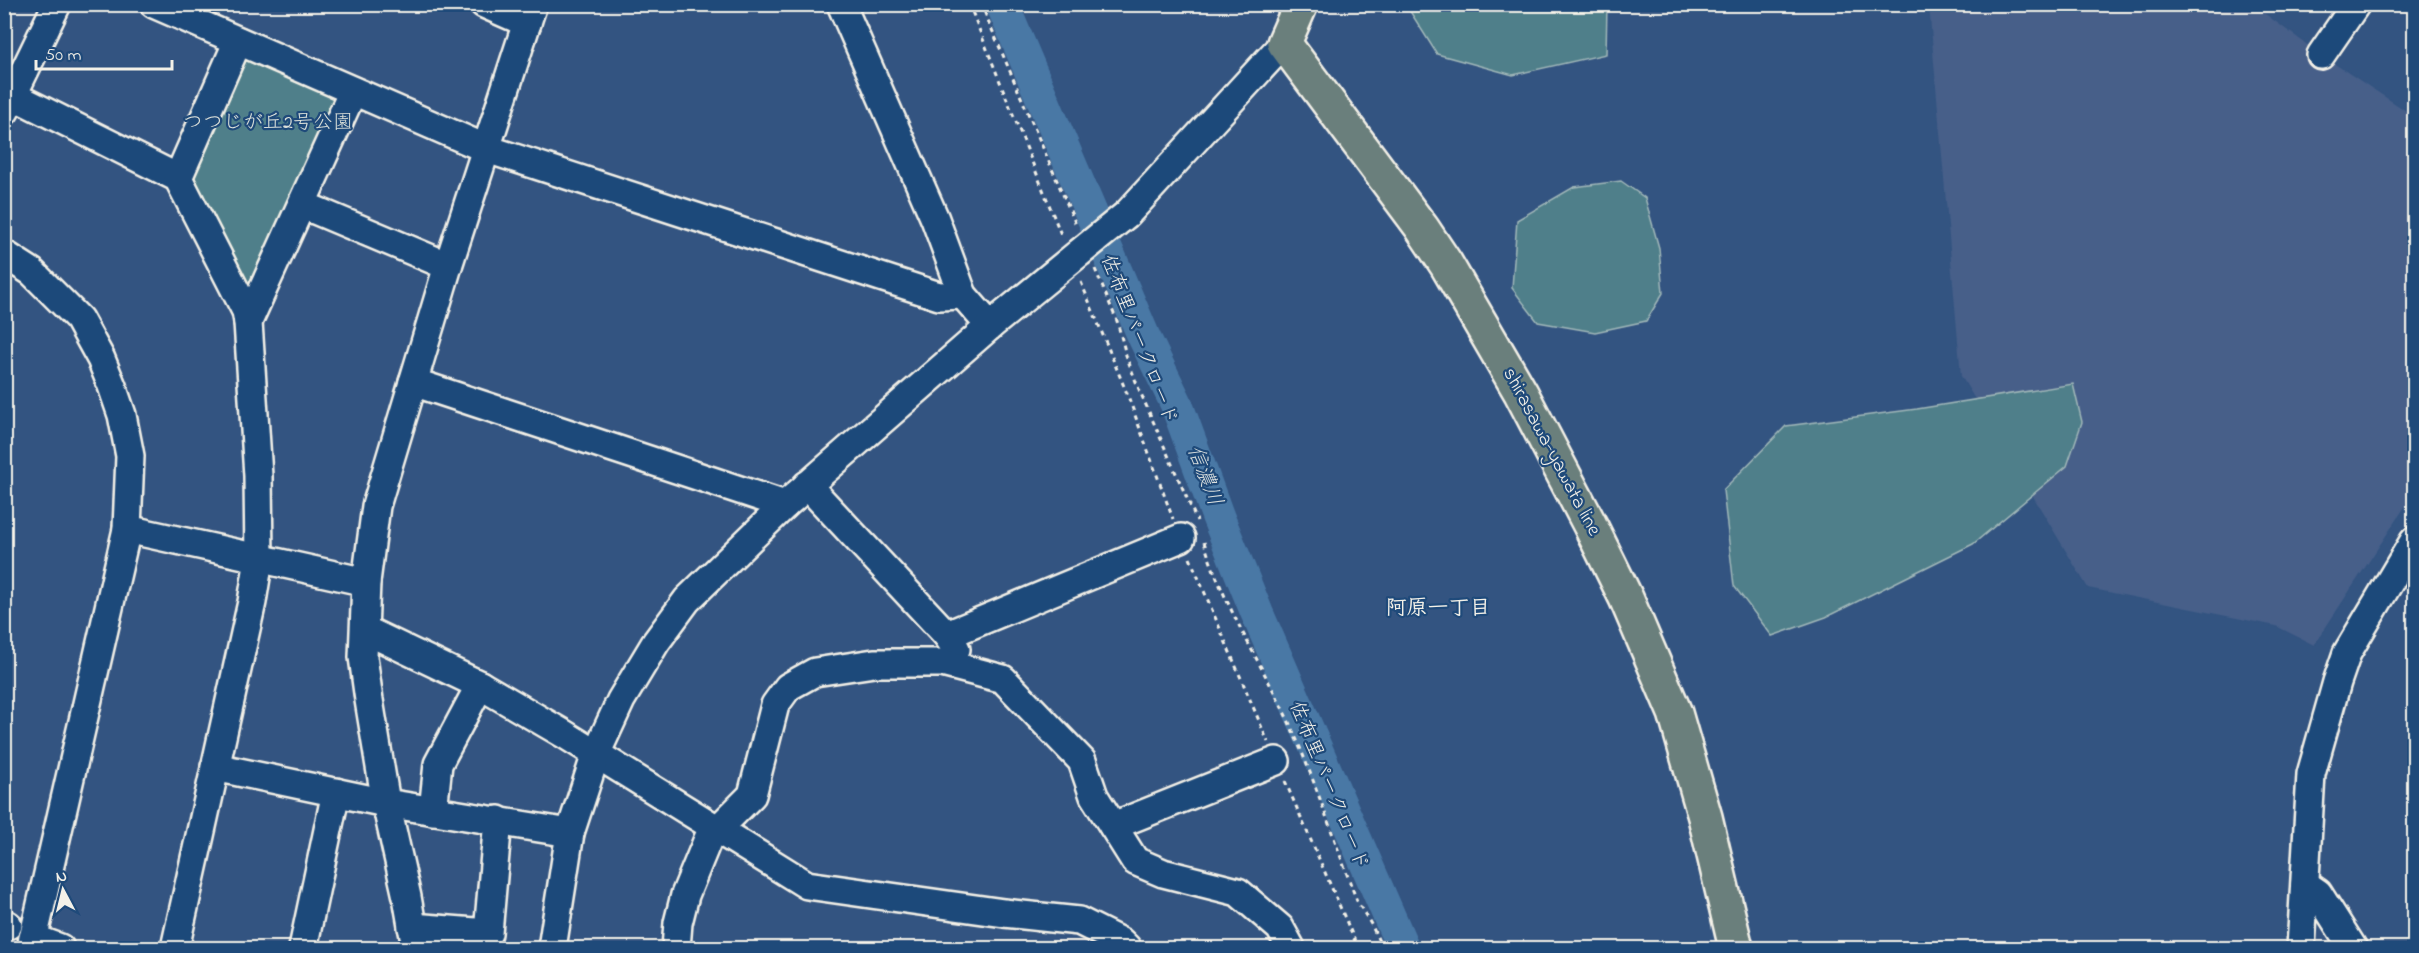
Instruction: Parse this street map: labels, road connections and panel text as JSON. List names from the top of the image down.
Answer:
{
  "streets": {
    "main road": ["shirasawa-yawata line"],
    "path": ["佐布里パークロード"]
  },
  "districts": ["阿原一丁目"],
  "water": ["信濃川"],
  "parks": ["つつじが丘2号公園"],
  "scale_bar": "50 m",
  "north": "top"
}
